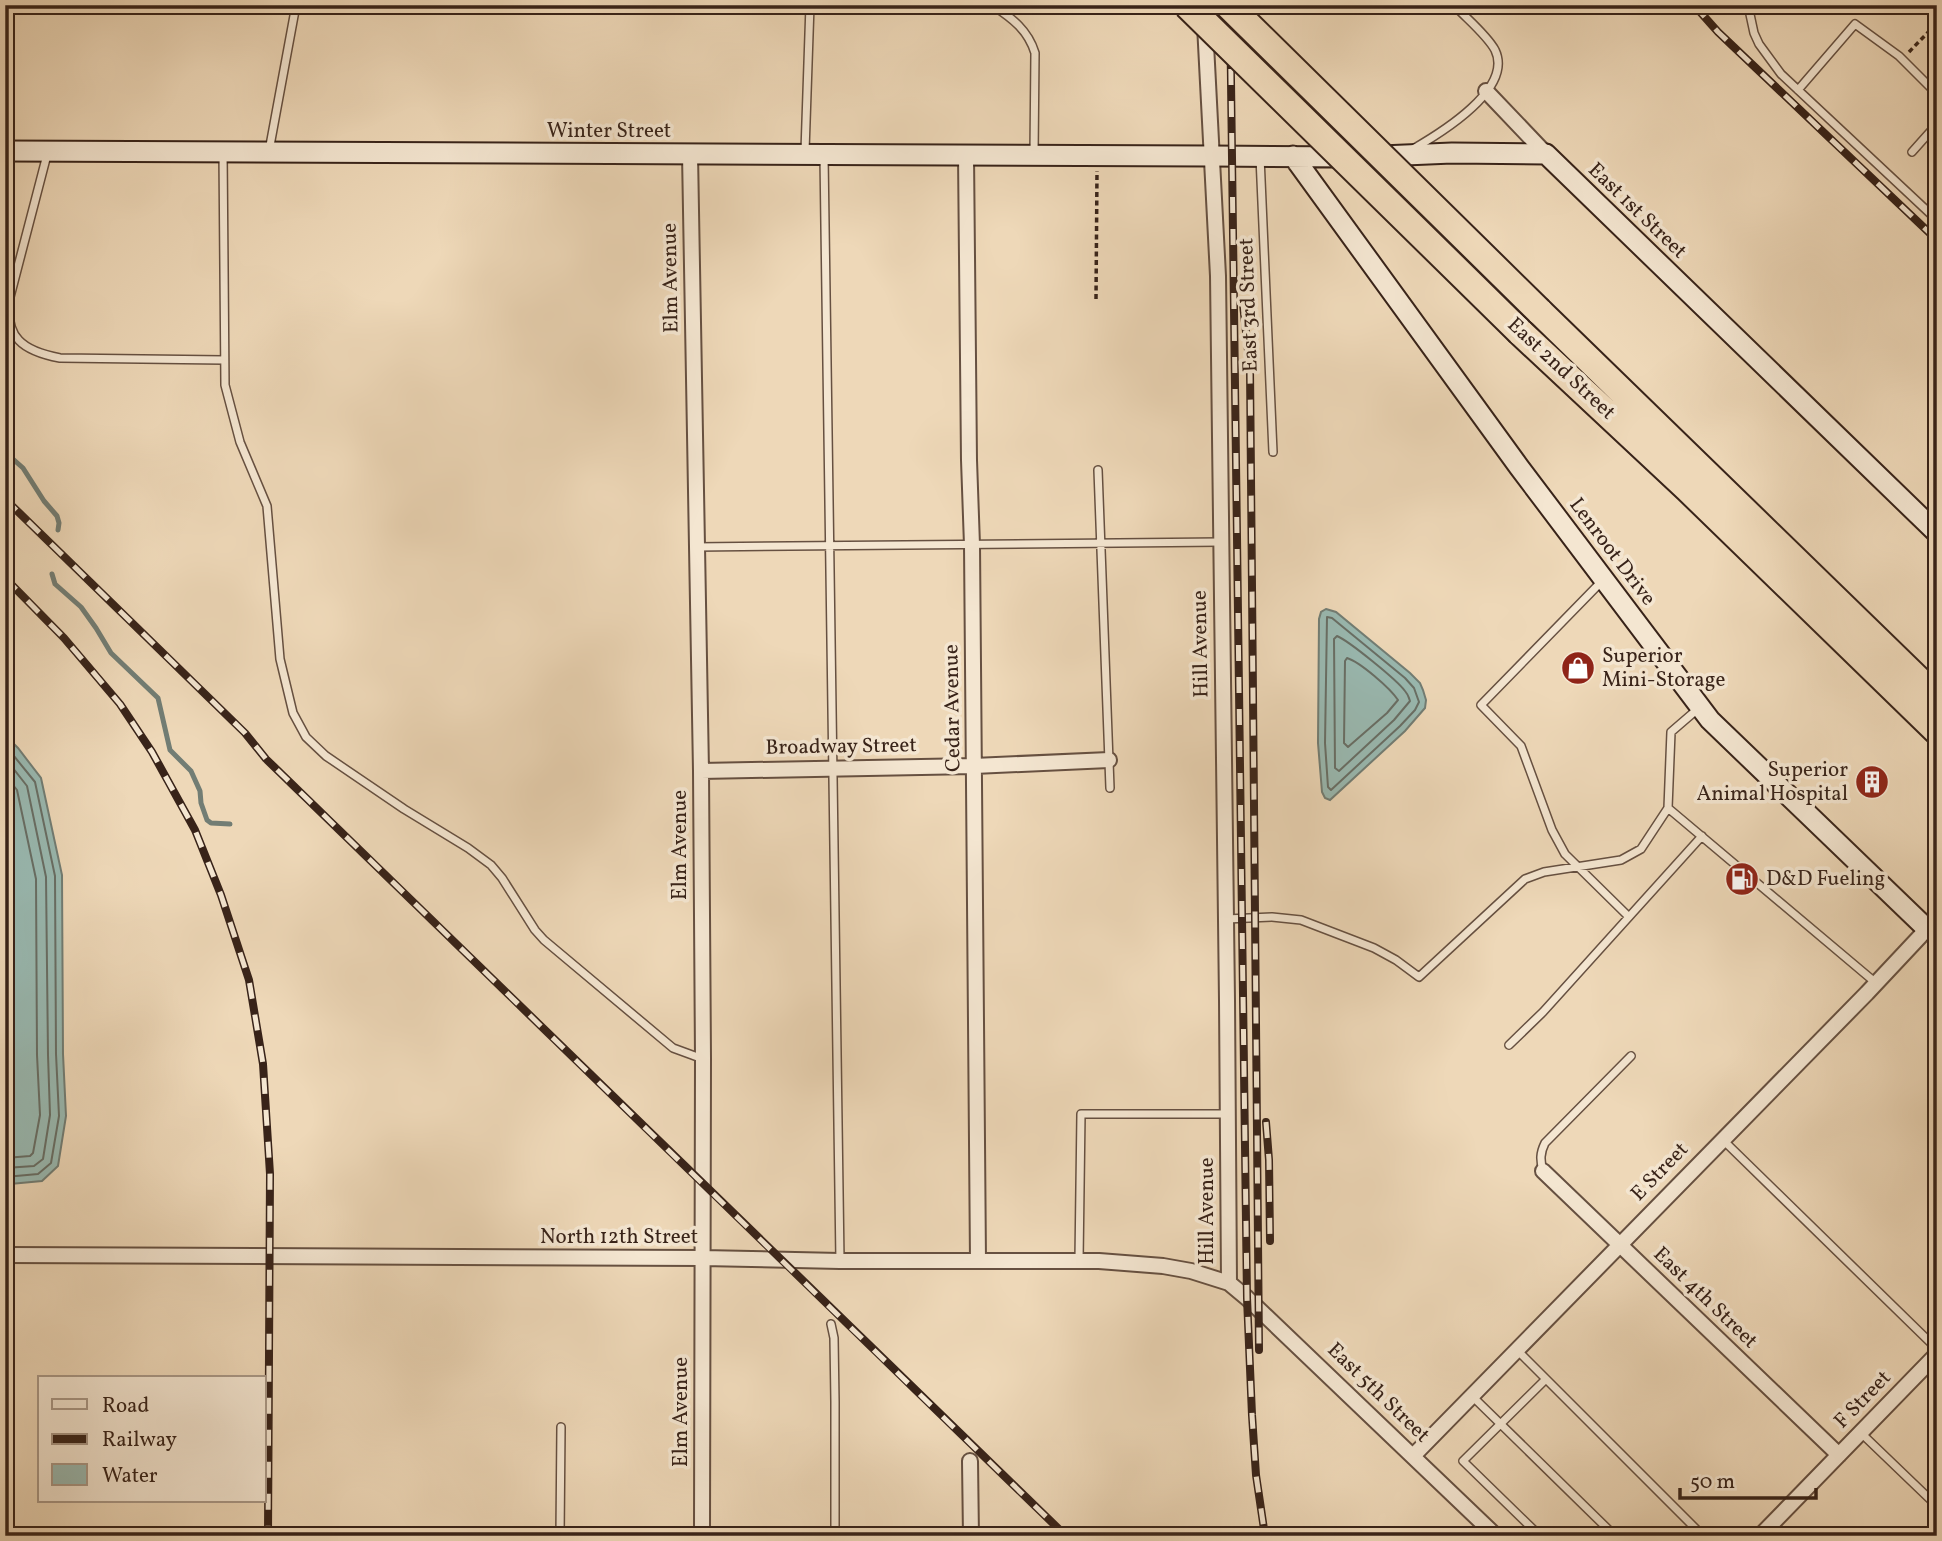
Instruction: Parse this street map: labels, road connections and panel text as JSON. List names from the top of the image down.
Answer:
{
  "streets": {
    "highway": ["East 2nd Street"],
    "street": [
      "Winter Street",
      "East 1st Street",
      "Elm Avenue",
      "Lenroot Drive",
      "Hill Avenue",
      "Cedar Avenue",
      "Broadway Street",
      "E Street",
      "North 12th Street",
      "East 4th Street",
      "East 5th Street",
      "F Street"
    ],
    "lane": ["East 3rd Street"]
  },
  "crossings": [
    ["Winter Street", "Elm Avenue"],
    ["Winter Street", "Hill Avenue"],
    ["Winter Street", "Cedar Avenue"],
    ["Elm Avenue", "Broadway Street"],
    ["Elm Avenue", "North 12th Street"],
    ["Lenroot Drive", "E Street"],
    ["Hill Avenue", "North 12th Street"],
    ["Hill Avenue", "East 5th Street"],
    ["Cedar Avenue", "Broadway Street"],
    ["Cedar Avenue", "North 12th Street"],
    ["E Street", "East 4th Street"],
    ["E Street", "East 5th Street"],
    ["North 12th Street", "East 5th Street"],
    ["East 4th Street", "F Street"]
  ],
  "places": {
    "shop": ["Superior Mini-Storage"],
    "building": ["Superior Animal Hospital"],
    "fuel station": ["D&D Fueling"]
  },
  "legend": ["Road", "Railway", "Water"],
  "scale_bar": "50 m"
}
